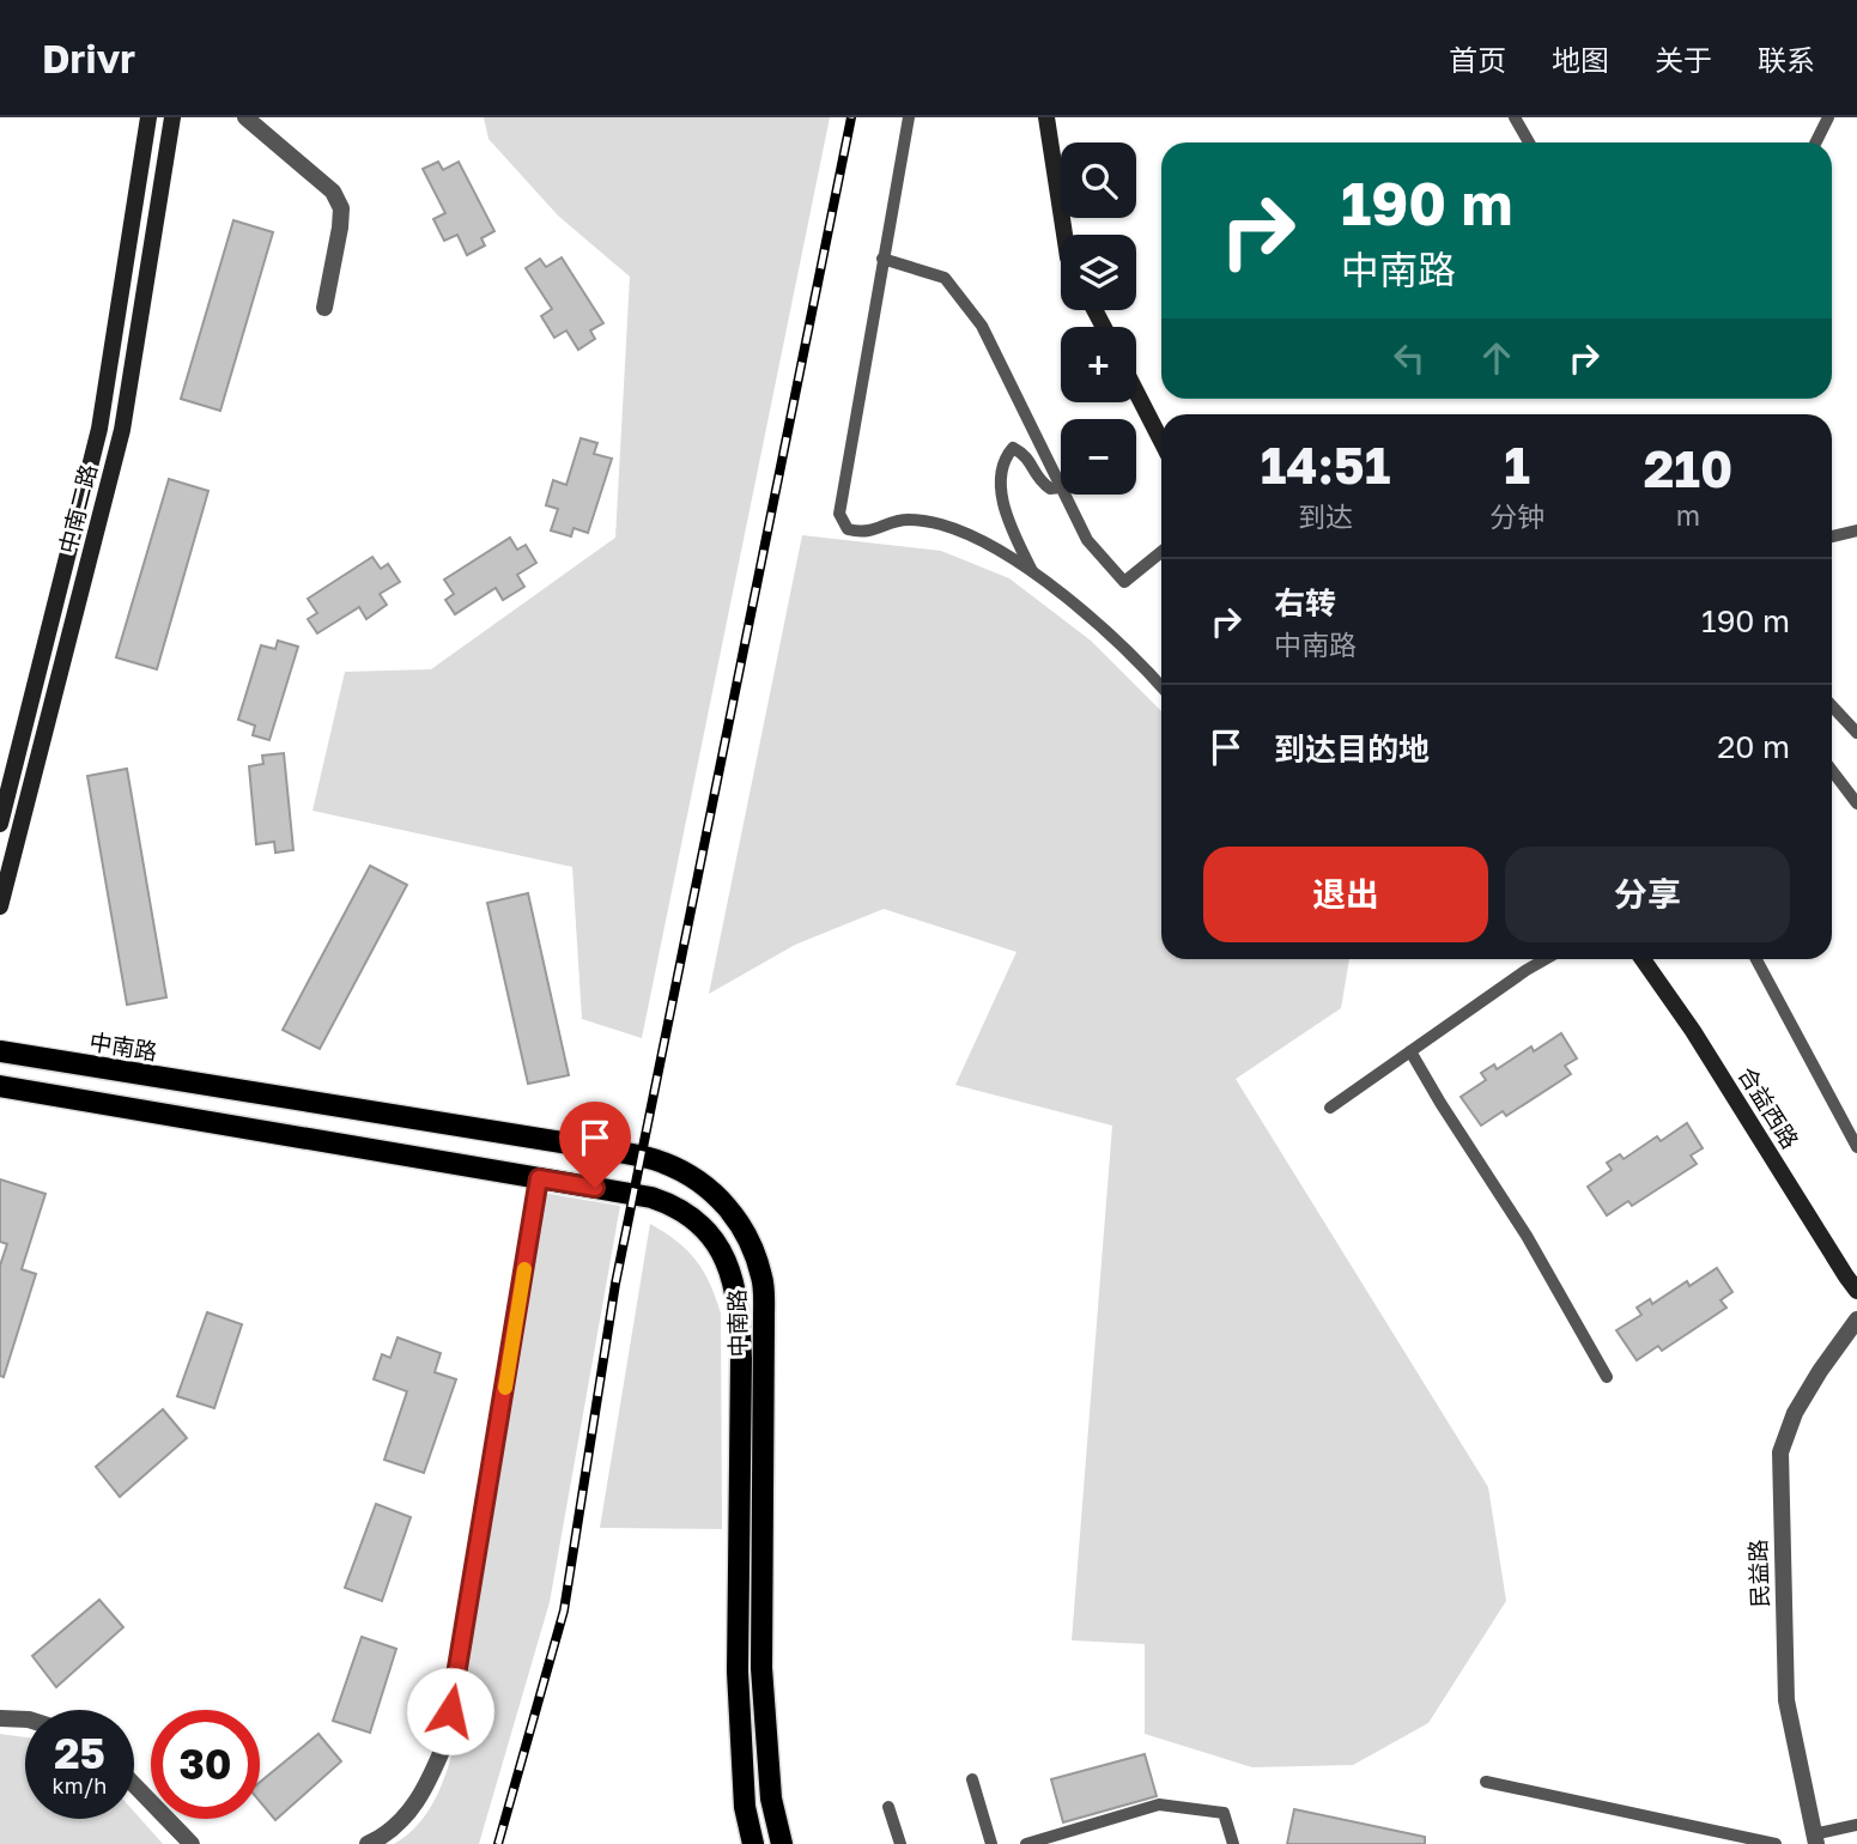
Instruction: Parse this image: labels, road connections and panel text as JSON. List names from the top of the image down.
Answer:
{
  "streets": {
    "main road": ["中南二路", "中南路", "合益西路"],
    "street": ["民益路"]
  },
  "page": {
    "header": "Drivr",
    "nav": [
      "首页",
      "地图",
      "关于",
      "联系"
    ],
    "map_buttons": ["+", "−"],
    "turn": ["190 m", "中南路"],
    "eta": [
      "14:51",
      "到达",
      "1",
      "分钟",
      "210",
      "m"
    ],
    "list": [
      {
        "name": "右转",
        "note": "中南路",
        "value": "190 m"
      },
      {
        "name": "到达目的地",
        "value": "20 m"
      }
    ],
    "buttons": ["退出", "分享"],
    "speed": "25 km/h",
    "limit": "30"
  }
}
